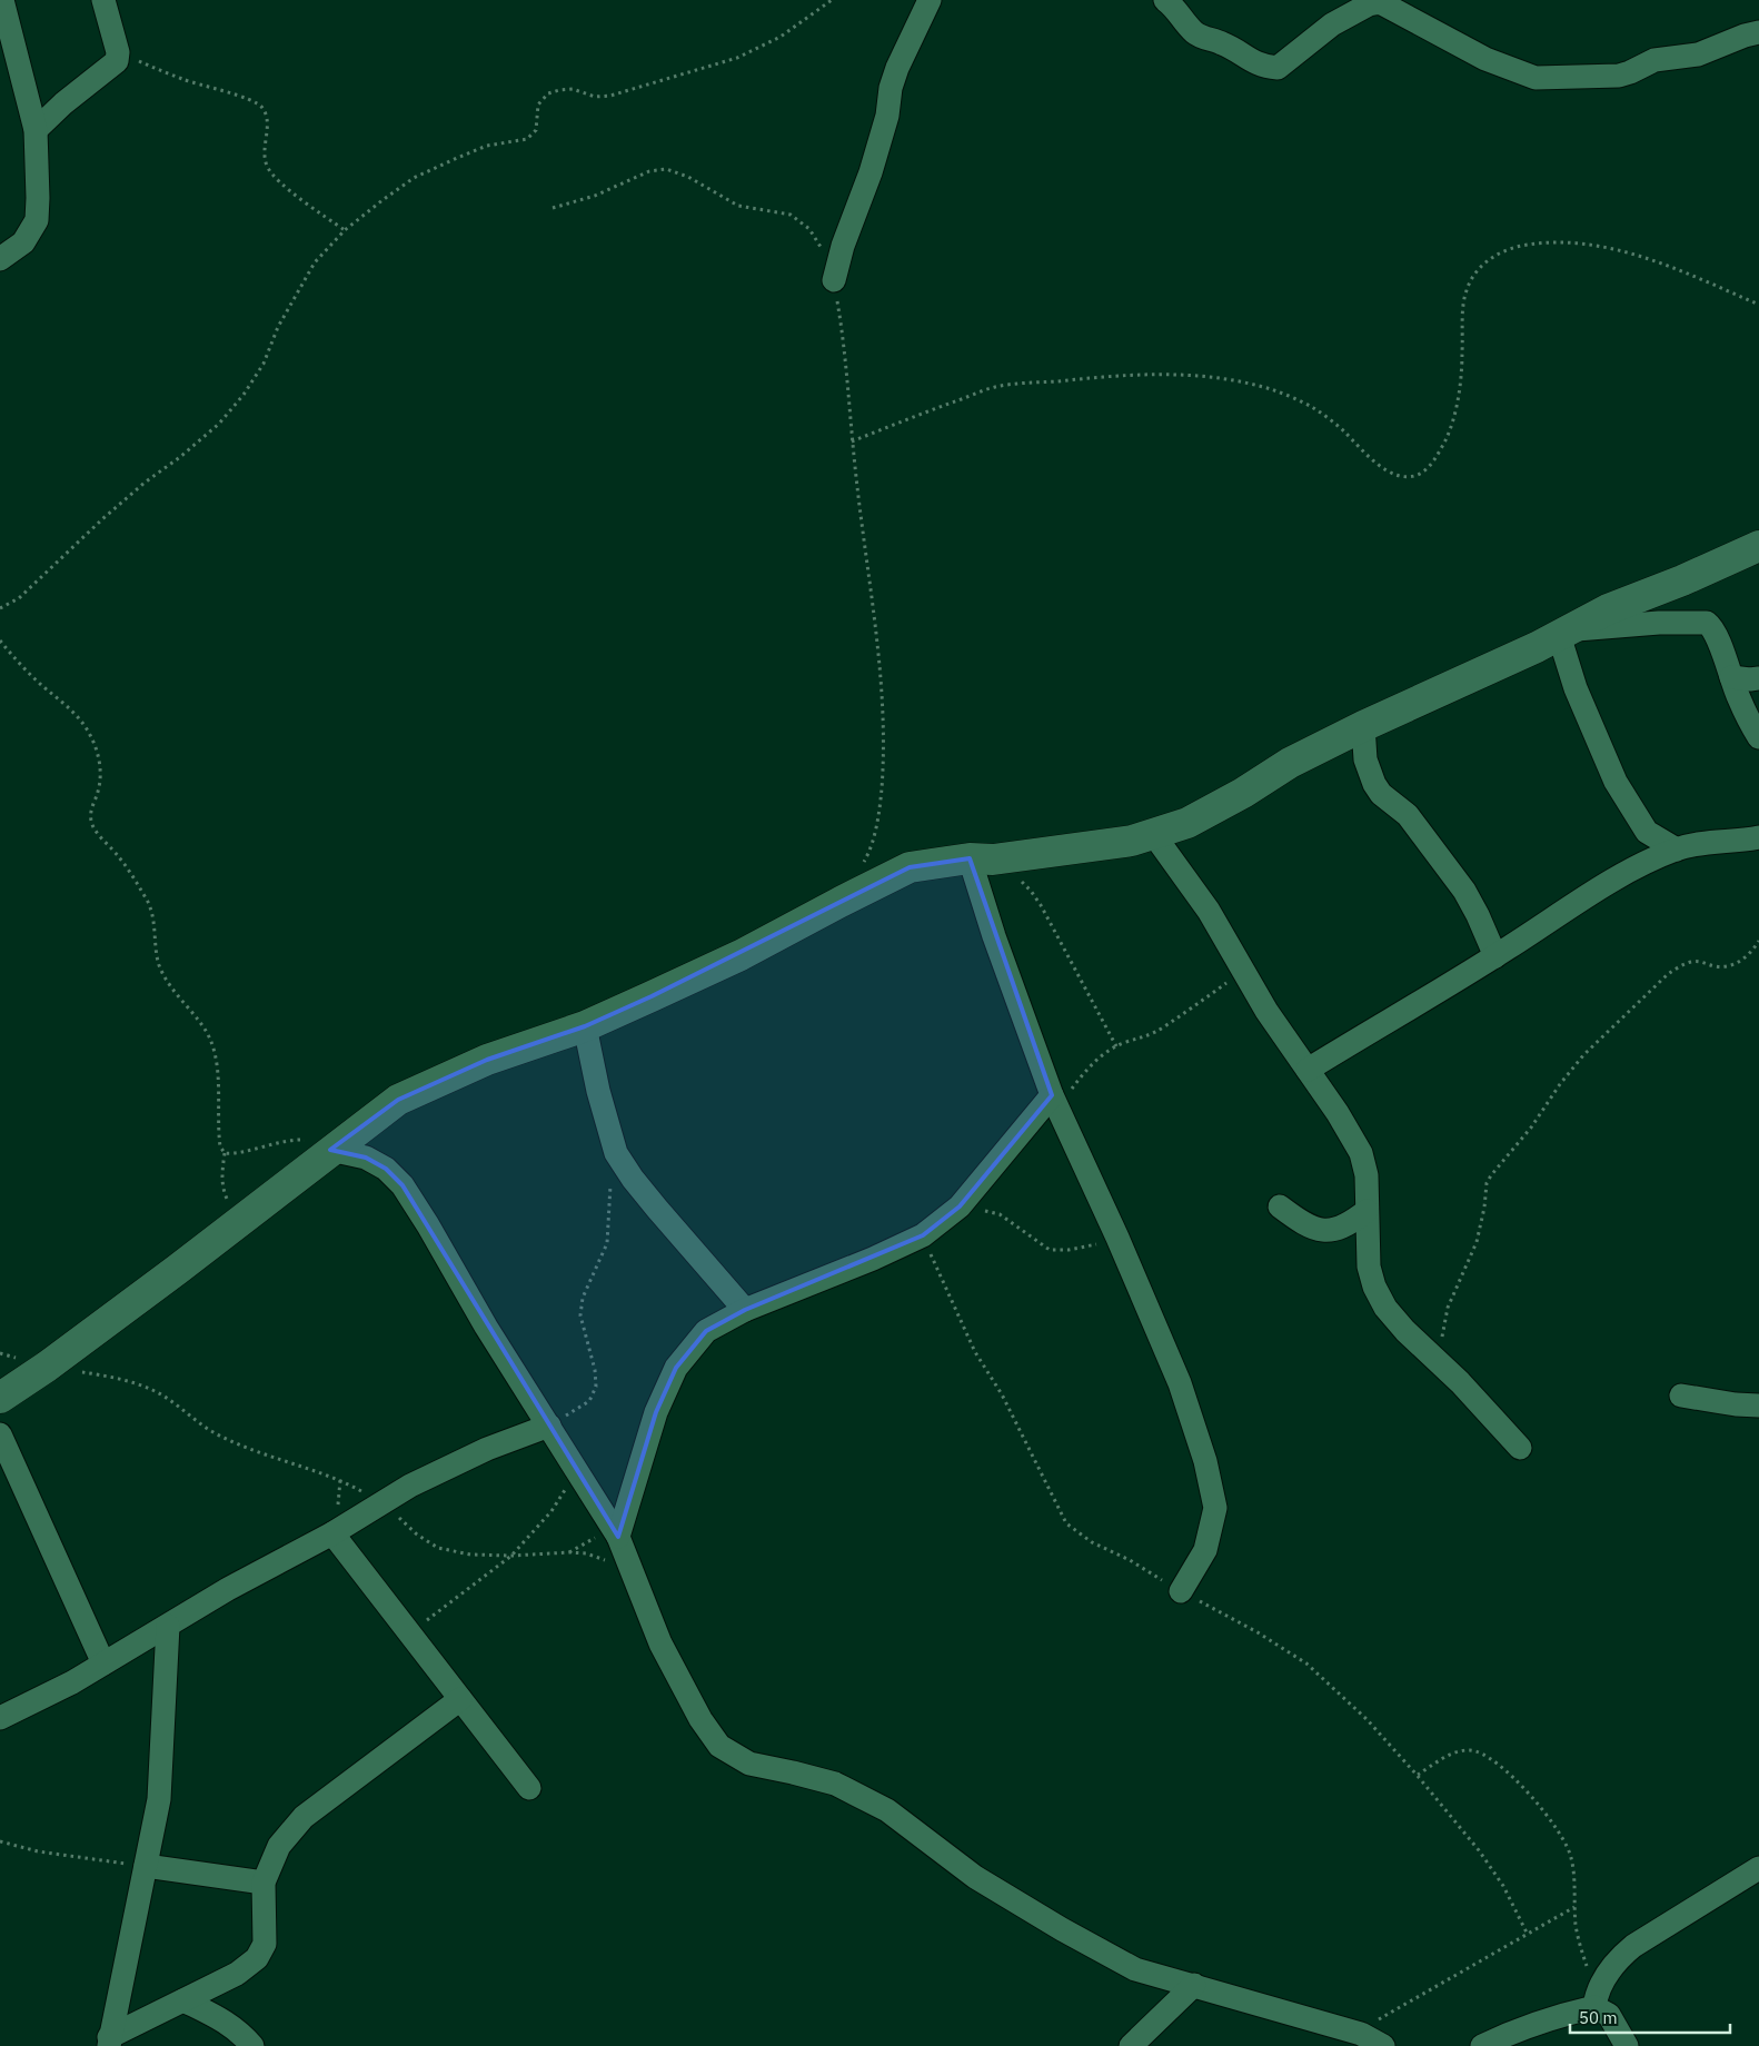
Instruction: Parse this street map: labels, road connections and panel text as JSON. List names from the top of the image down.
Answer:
{
  "scale_bar": "50 m"
}
